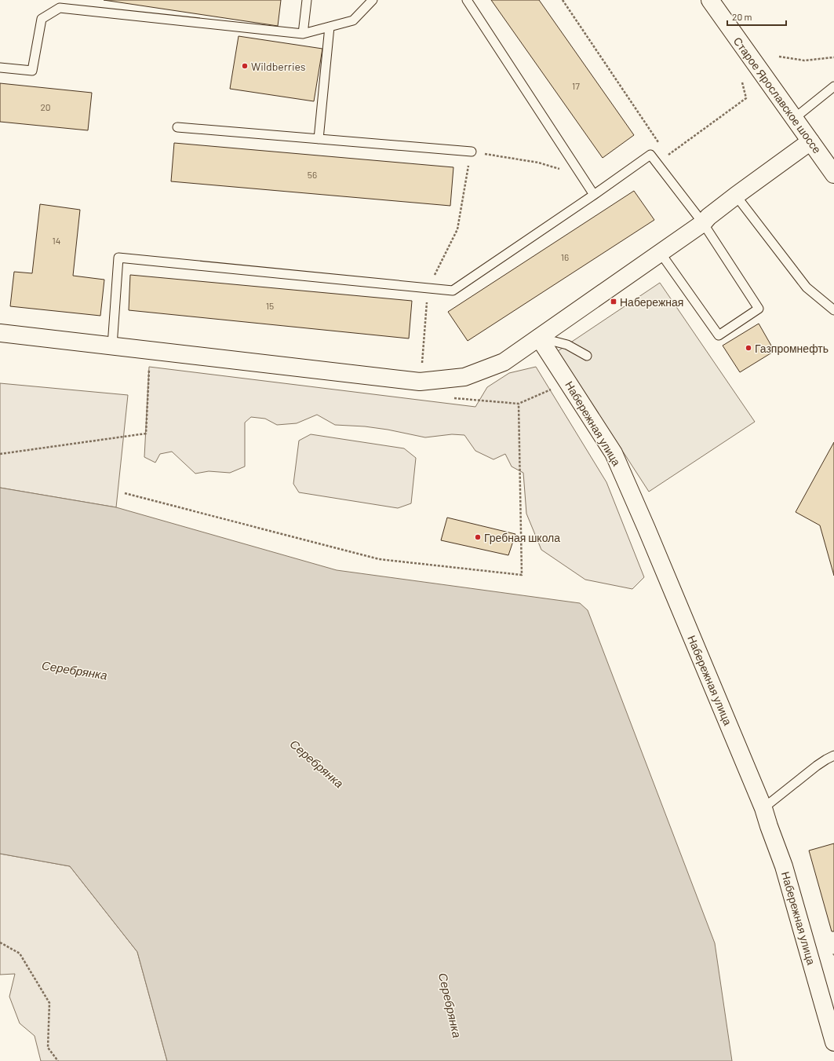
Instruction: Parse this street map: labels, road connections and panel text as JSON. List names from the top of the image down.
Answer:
{
  "streets": {
    "street": ["Старое Ярославское шоссе", "Набережная улица"]
  },
  "water": ["Серебрянка"],
  "places": {
    "other": ["Wildberries", "Газпромнефть", "Гребная школа"],
    "transit": ["Набережная"]
  },
  "house_numbers": [
    "17",
    "20",
    "56",
    "14",
    "16",
    "15"
  ],
  "scale_bar": "20 m"
}
